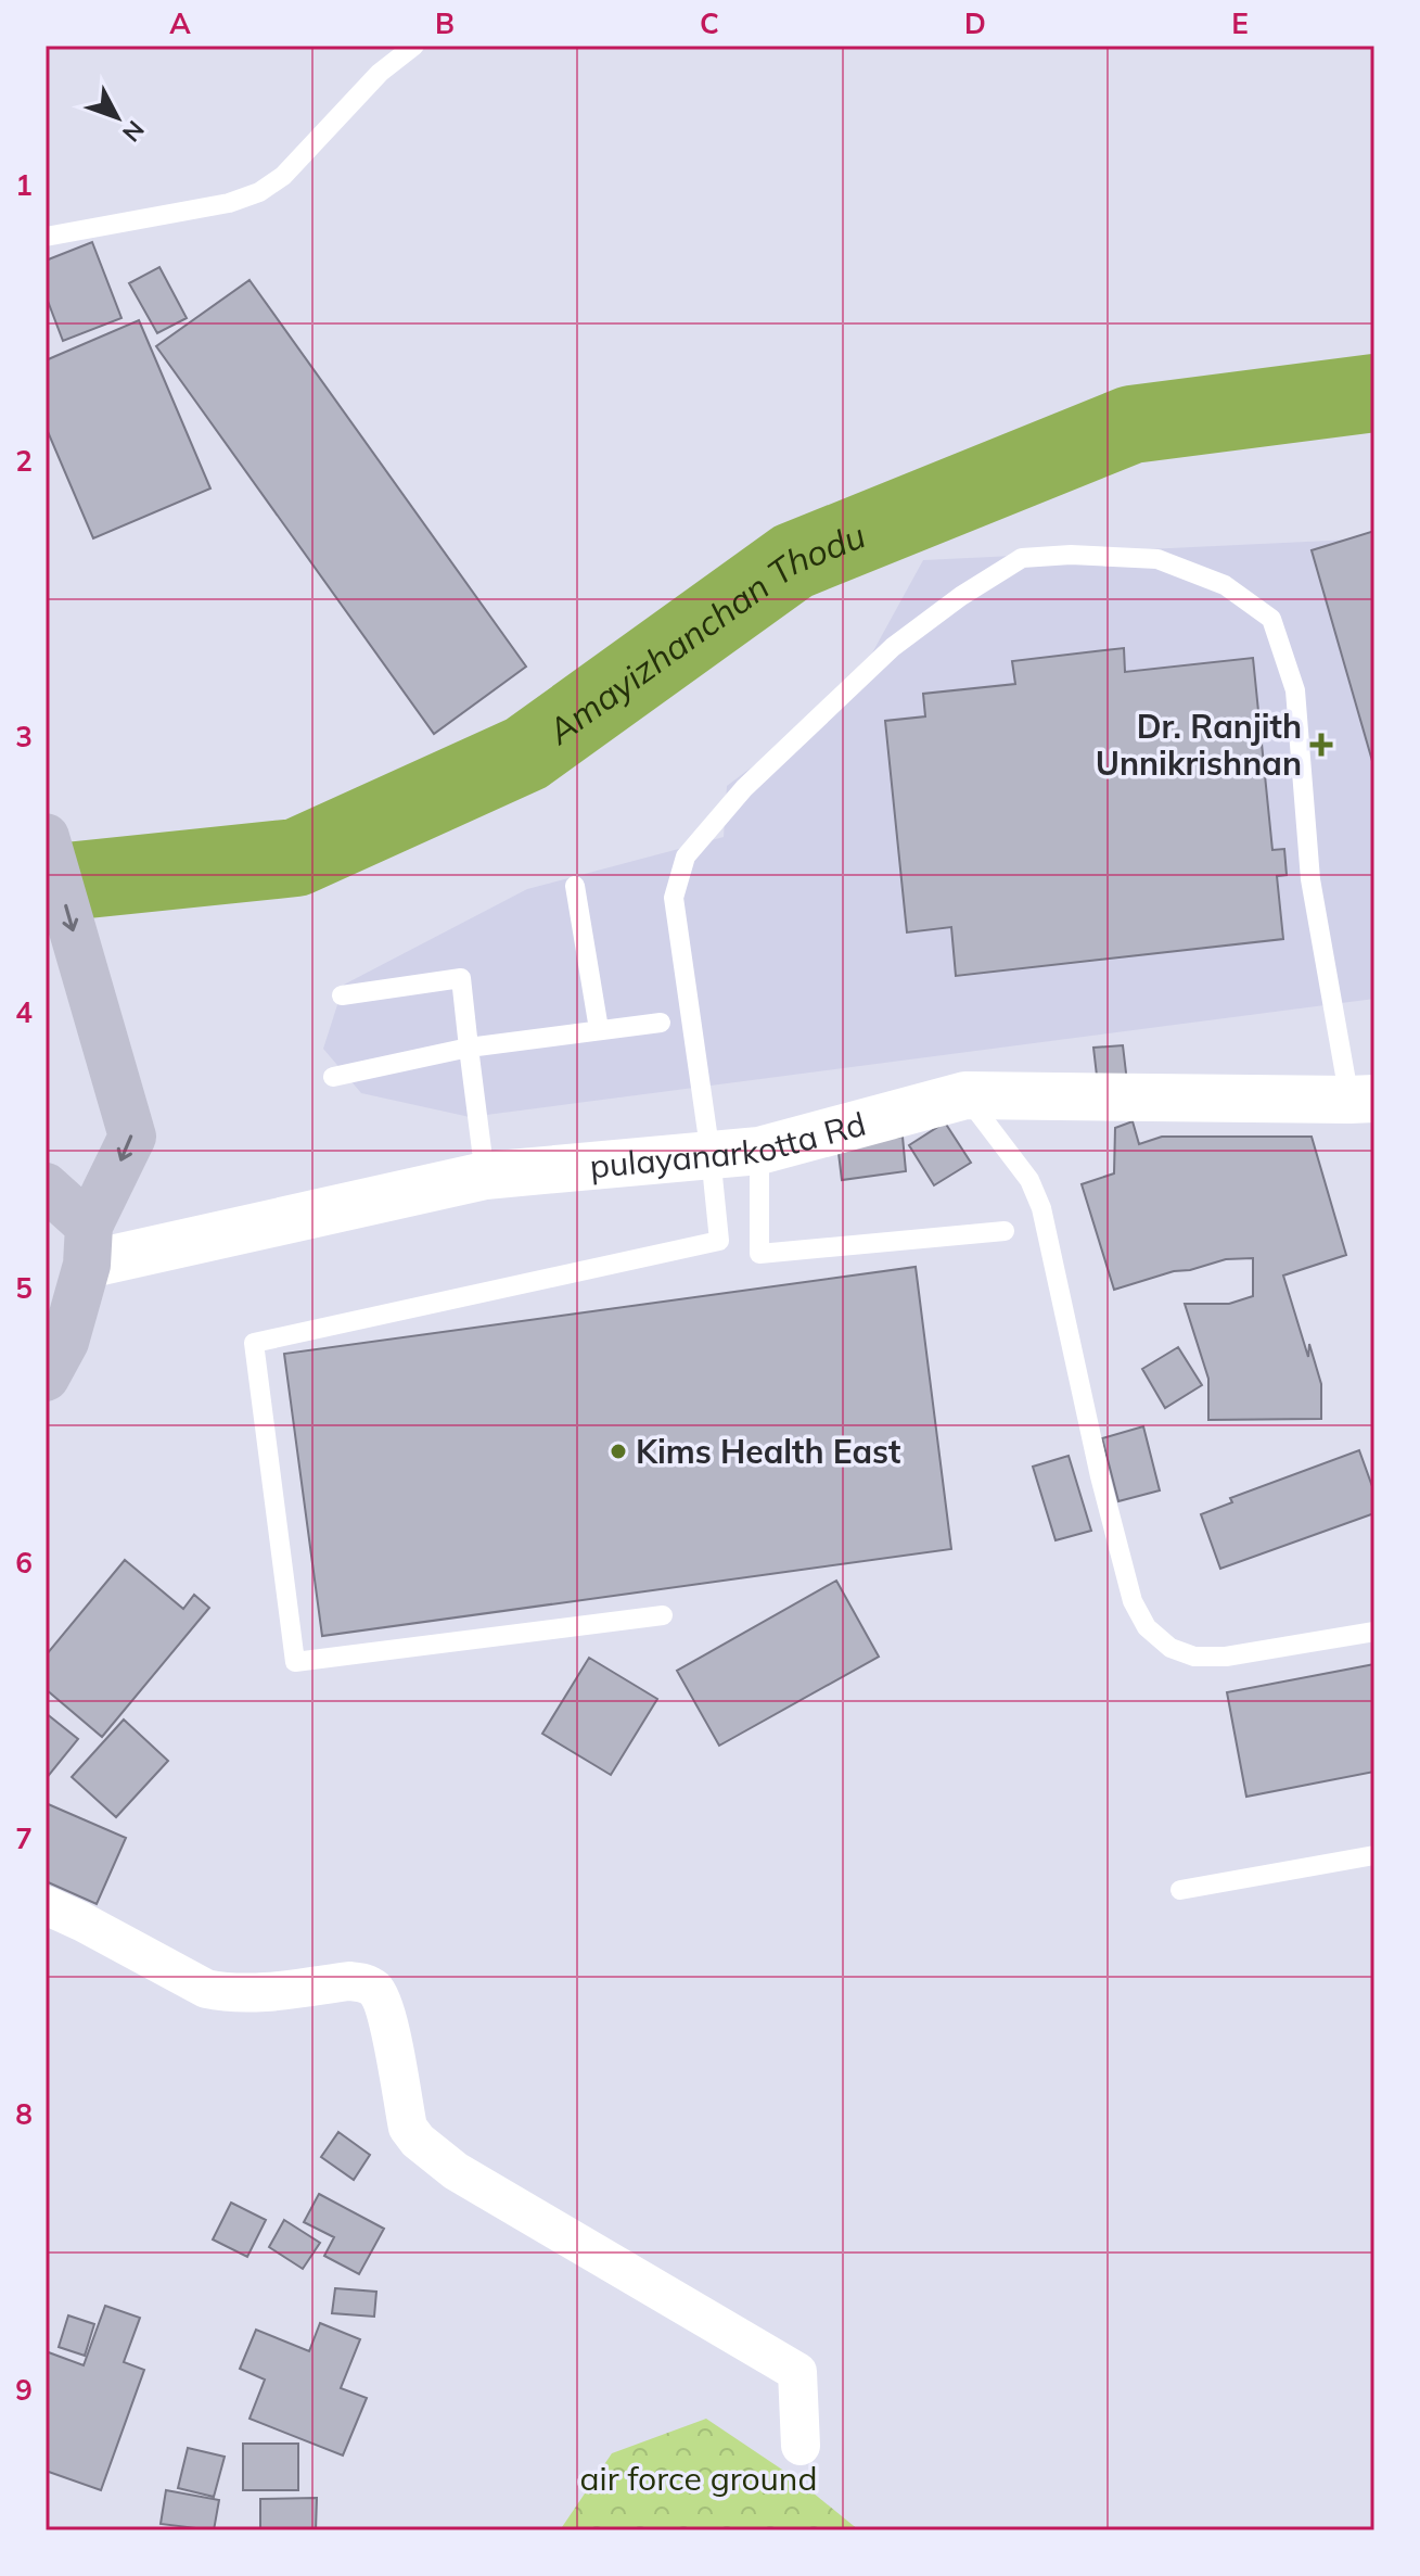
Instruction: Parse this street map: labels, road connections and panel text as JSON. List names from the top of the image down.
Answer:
{
  "streets": {
    "street": ["pulayanarkotta Rd"]
  },
  "water": ["Amayizhanchan Thodu"],
  "parks": ["air force ground"],
  "places": {
    "health": ["Dr. Ranjith Unnikrishnan"],
    "other": ["Kims Health East"]
  },
  "north": "bottom right",
  "grid": {
    "columns": [
      "A",
      "B",
      "C",
      "D",
      "E"
    ],
    "rows": [
      "1",
      "2",
      "3",
      "4",
      "5",
      "6",
      "7",
      "8",
      "9"
    ]
  }
}
